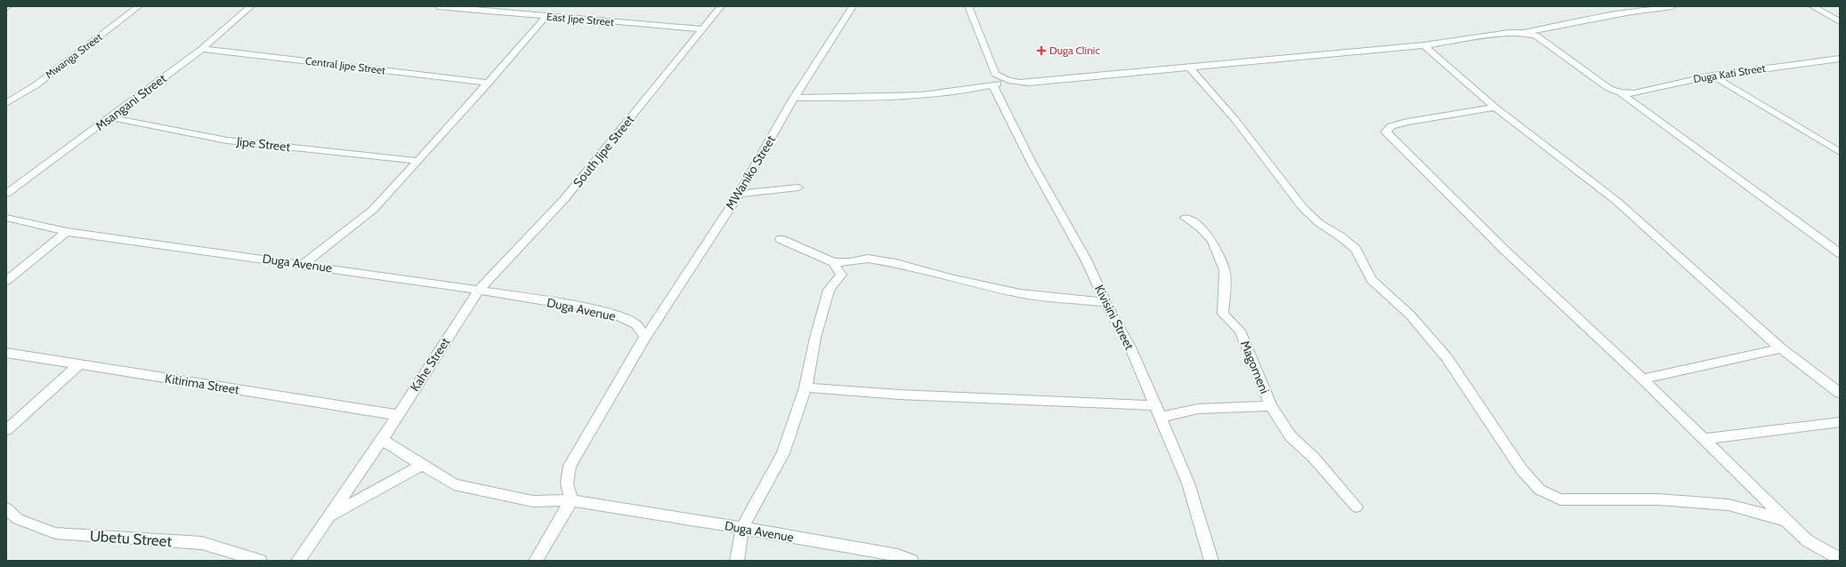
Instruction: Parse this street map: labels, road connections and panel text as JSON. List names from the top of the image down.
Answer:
{
  "streets": {
    "street": [
      "East Jipe Street",
      "Mwanga Street",
      "Central Jipe Street",
      "Duga Kati Street",
      "Msangani Street",
      "Jipe Street",
      "South Jipe Street",
      "MWaniko Street",
      "Duga Avenue",
      "Kivisini Street",
      "Kahe Street",
      "Magomeni",
      "Kitirima Street",
      "Ubetu Street"
    ]
  },
  "crossings": [
    ["East Jipe Street", "South Jipe Street"],
    ["Central Jipe Street", "Msangani Street"],
    ["Msangani Street", "Jipe Street"],
    ["South Jipe Street", "Duga Avenue"],
    ["South Jipe Street", "Kahe Street"],
    ["MWaniko Street", "Duga Avenue"],
    ["Duga Avenue", "Kahe Street"],
    ["Kahe Street", "Kitirima Street"]
  ],
  "places": {
    "health": ["Duga Clinic"]
  }
}
